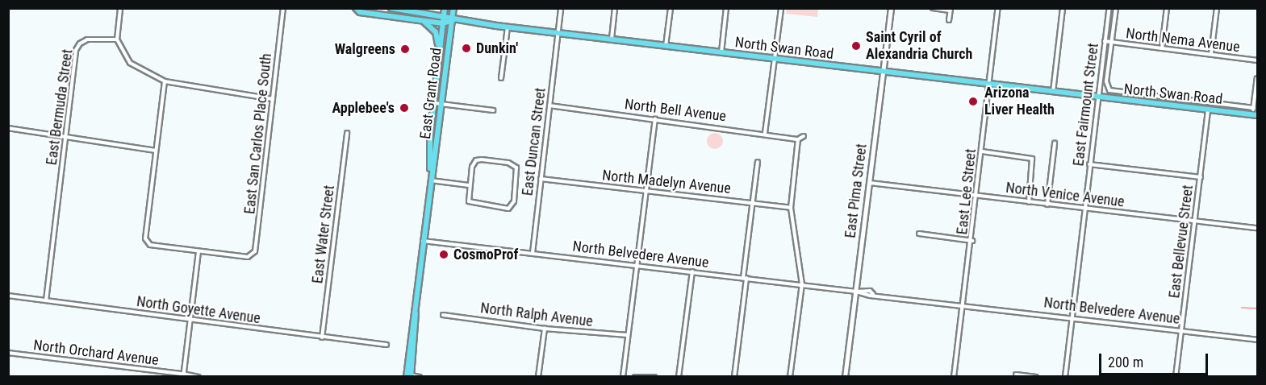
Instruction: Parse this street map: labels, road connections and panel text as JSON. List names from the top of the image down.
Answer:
{
  "streets": {
    "main road": ["North Swan Road", "East Grant Road"],
    "street": [
      "North Nema Avenue",
      "East Fairmount Street",
      "East Bermuda Street",
      "North Bell Avenue",
      "East San Carlos Place South",
      "East Duncan Street",
      "North Madelyn Avenue",
      "East Pima Street",
      "East Lee Street",
      "North Venice Avenue",
      "East Water Street",
      "East Bellevue Street",
      "North Belvedere Avenue",
      "North Goyette Avenue",
      "North Ralph Avenue",
      "North Orchard Avenue"
    ]
  },
  "crossings": [
    ["North Nema Avenue", "East Fairmount Street"],
    ["North Swan Road", "East Grant Road"],
    ["North Swan Road", "East Fairmount Street"],
    ["North Swan Road", "East Duncan Street"],
    ["North Swan Road", "East Pima Street"],
    ["North Swan Road", "East Lee Street"],
    ["North Swan Road", "East Bellevue Street"],
    ["East Grant Road", "North Belvedere Avenue"],
    ["East Fairmount Street", "North Venice Avenue"],
    ["East Fairmount Street", "North Belvedere Avenue"],
    ["East Bermuda Street", "North Goyette Avenue"],
    ["North Bell Avenue", "East Duncan Street"],
    ["East Duncan Street", "North Madelyn Avenue"],
    ["East Duncan Street", "North Belvedere Avenue"],
    ["East Pima Street", "North Venice Avenue"],
    ["East Pima Street", "North Belvedere Avenue"],
    ["East Lee Street", "North Venice Avenue"],
    ["East Lee Street", "North Belvedere Avenue"],
    ["North Venice Avenue", "East Bellevue Street"],
    ["East Water Street", "North Goyette Avenue"],
    ["East Bellevue Street", "North Belvedere Avenue"]
  ],
  "places": [
    "Saint Cyril of Alexandria Church",
    "Dunkin'",
    "Walgreens",
    "Arizona Liver Health",
    "Applebee's",
    "CosmoProf"
  ],
  "scale_bar": "200 m"
}
